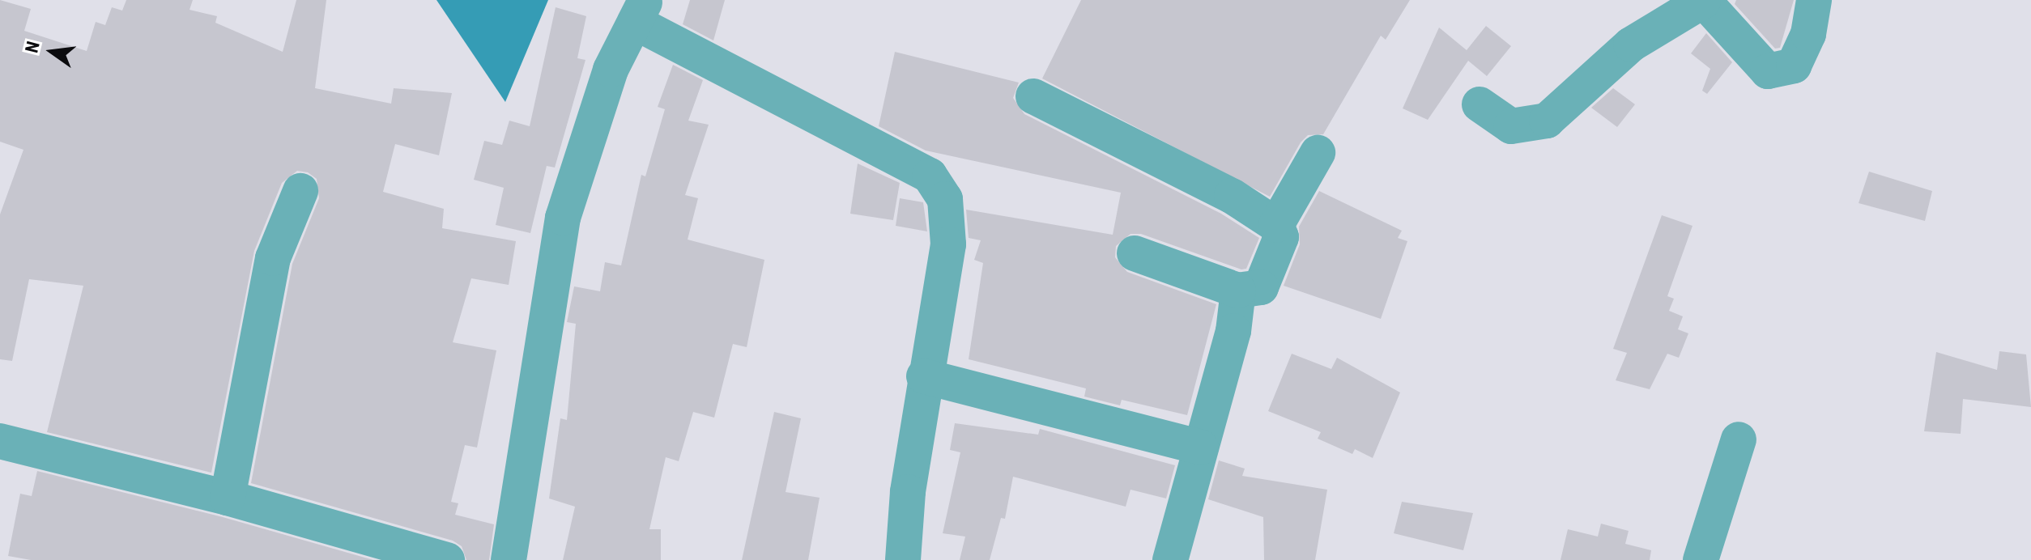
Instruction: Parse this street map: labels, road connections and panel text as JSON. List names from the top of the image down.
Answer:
{
  "north": "left"
}
